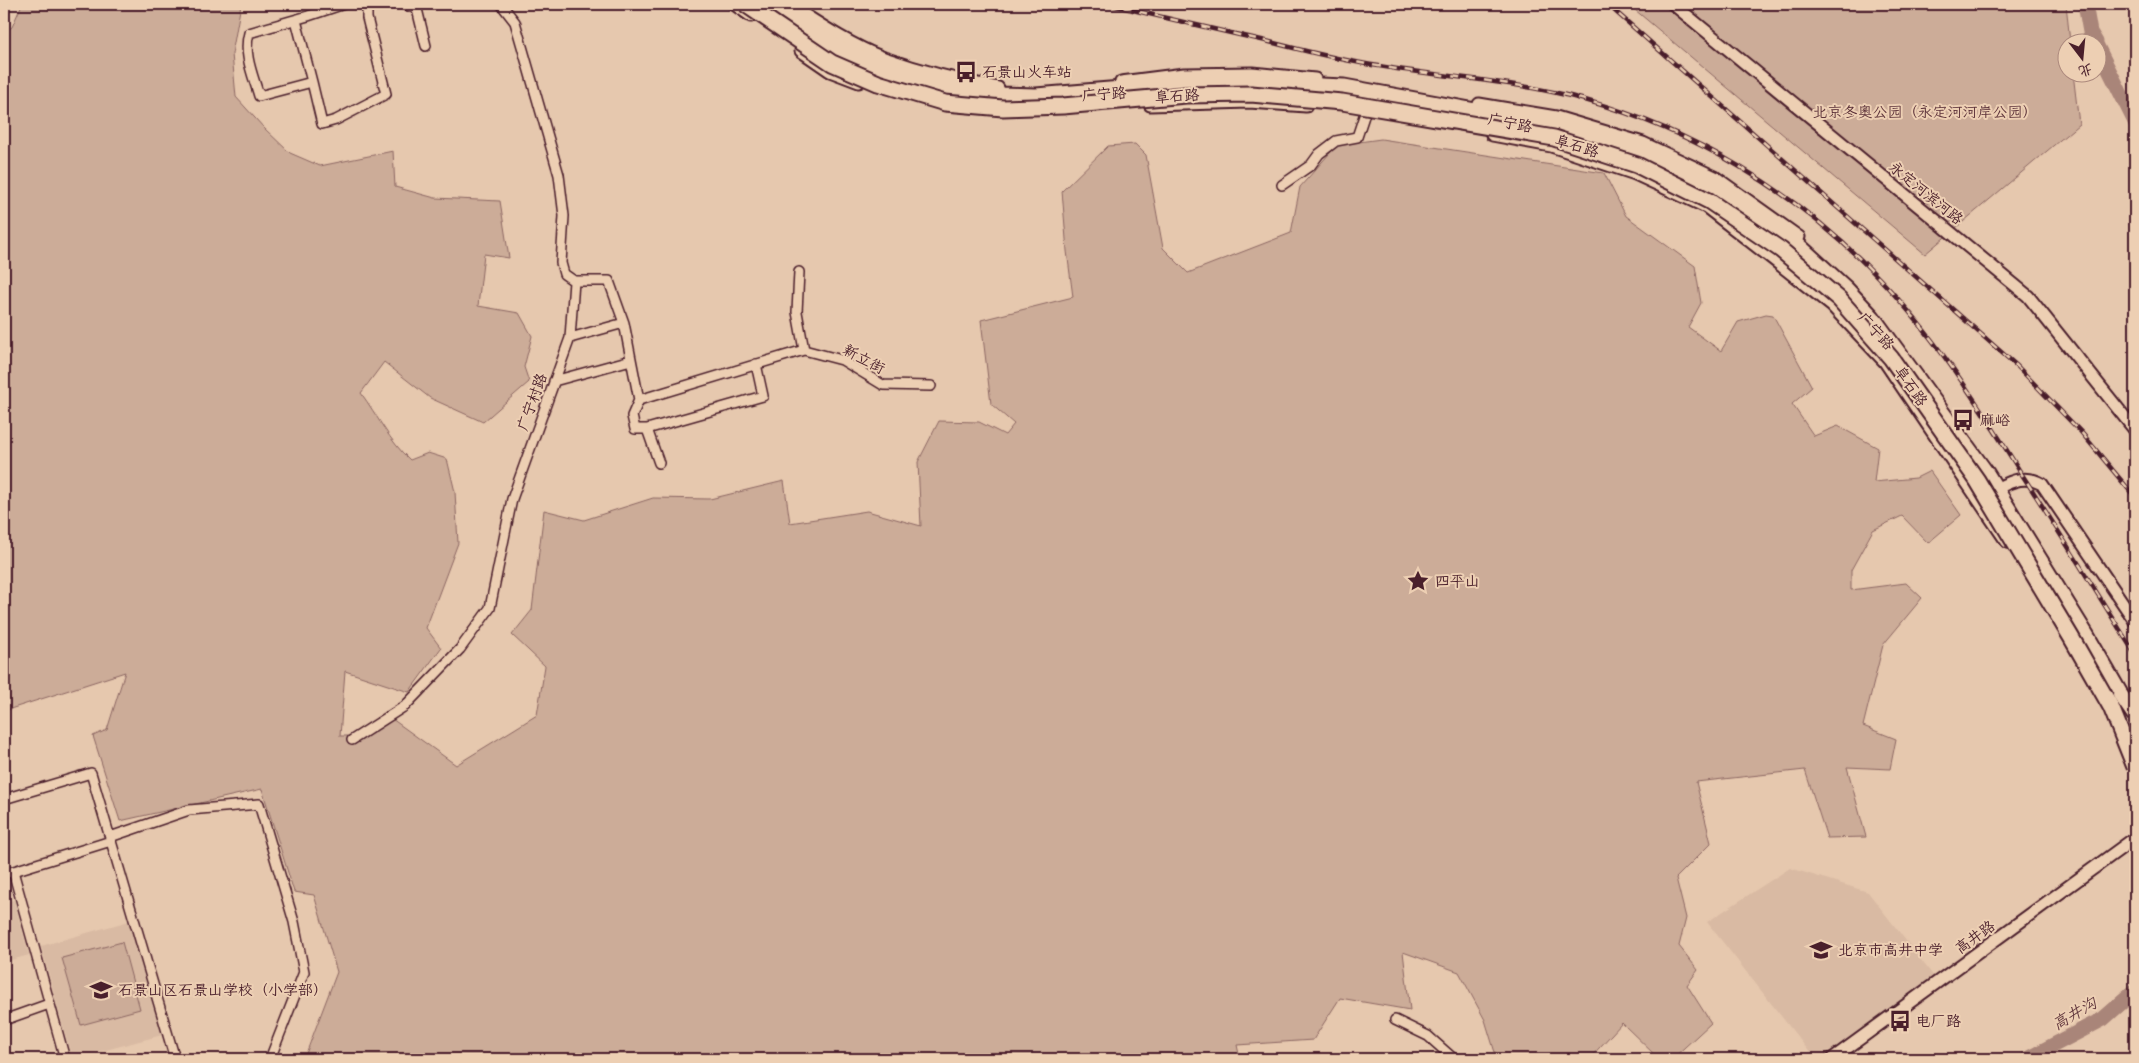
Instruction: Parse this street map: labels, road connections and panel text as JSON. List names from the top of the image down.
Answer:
{
  "streets": {
    "highway": ["阜石路"],
    "street": [
      "广宁路",
      "永定河滨河路",
      "新立街",
      "广宁村路",
      "高井路"
    ]
  },
  "crossings": [
    ["广宁路", "阜石路"]
  ],
  "water": ["高井沟"],
  "parks": ["北京冬奥公园（永定河河岸公园）"],
  "places": {
    "bus stop": ["石景山火车站", "麻峪", "电厂路"],
    "place": ["四平山"],
    "school or university": ["北京市高井中学", "石景山区石景山学校（小学部）"]
  },
  "north": "bottom"
}
